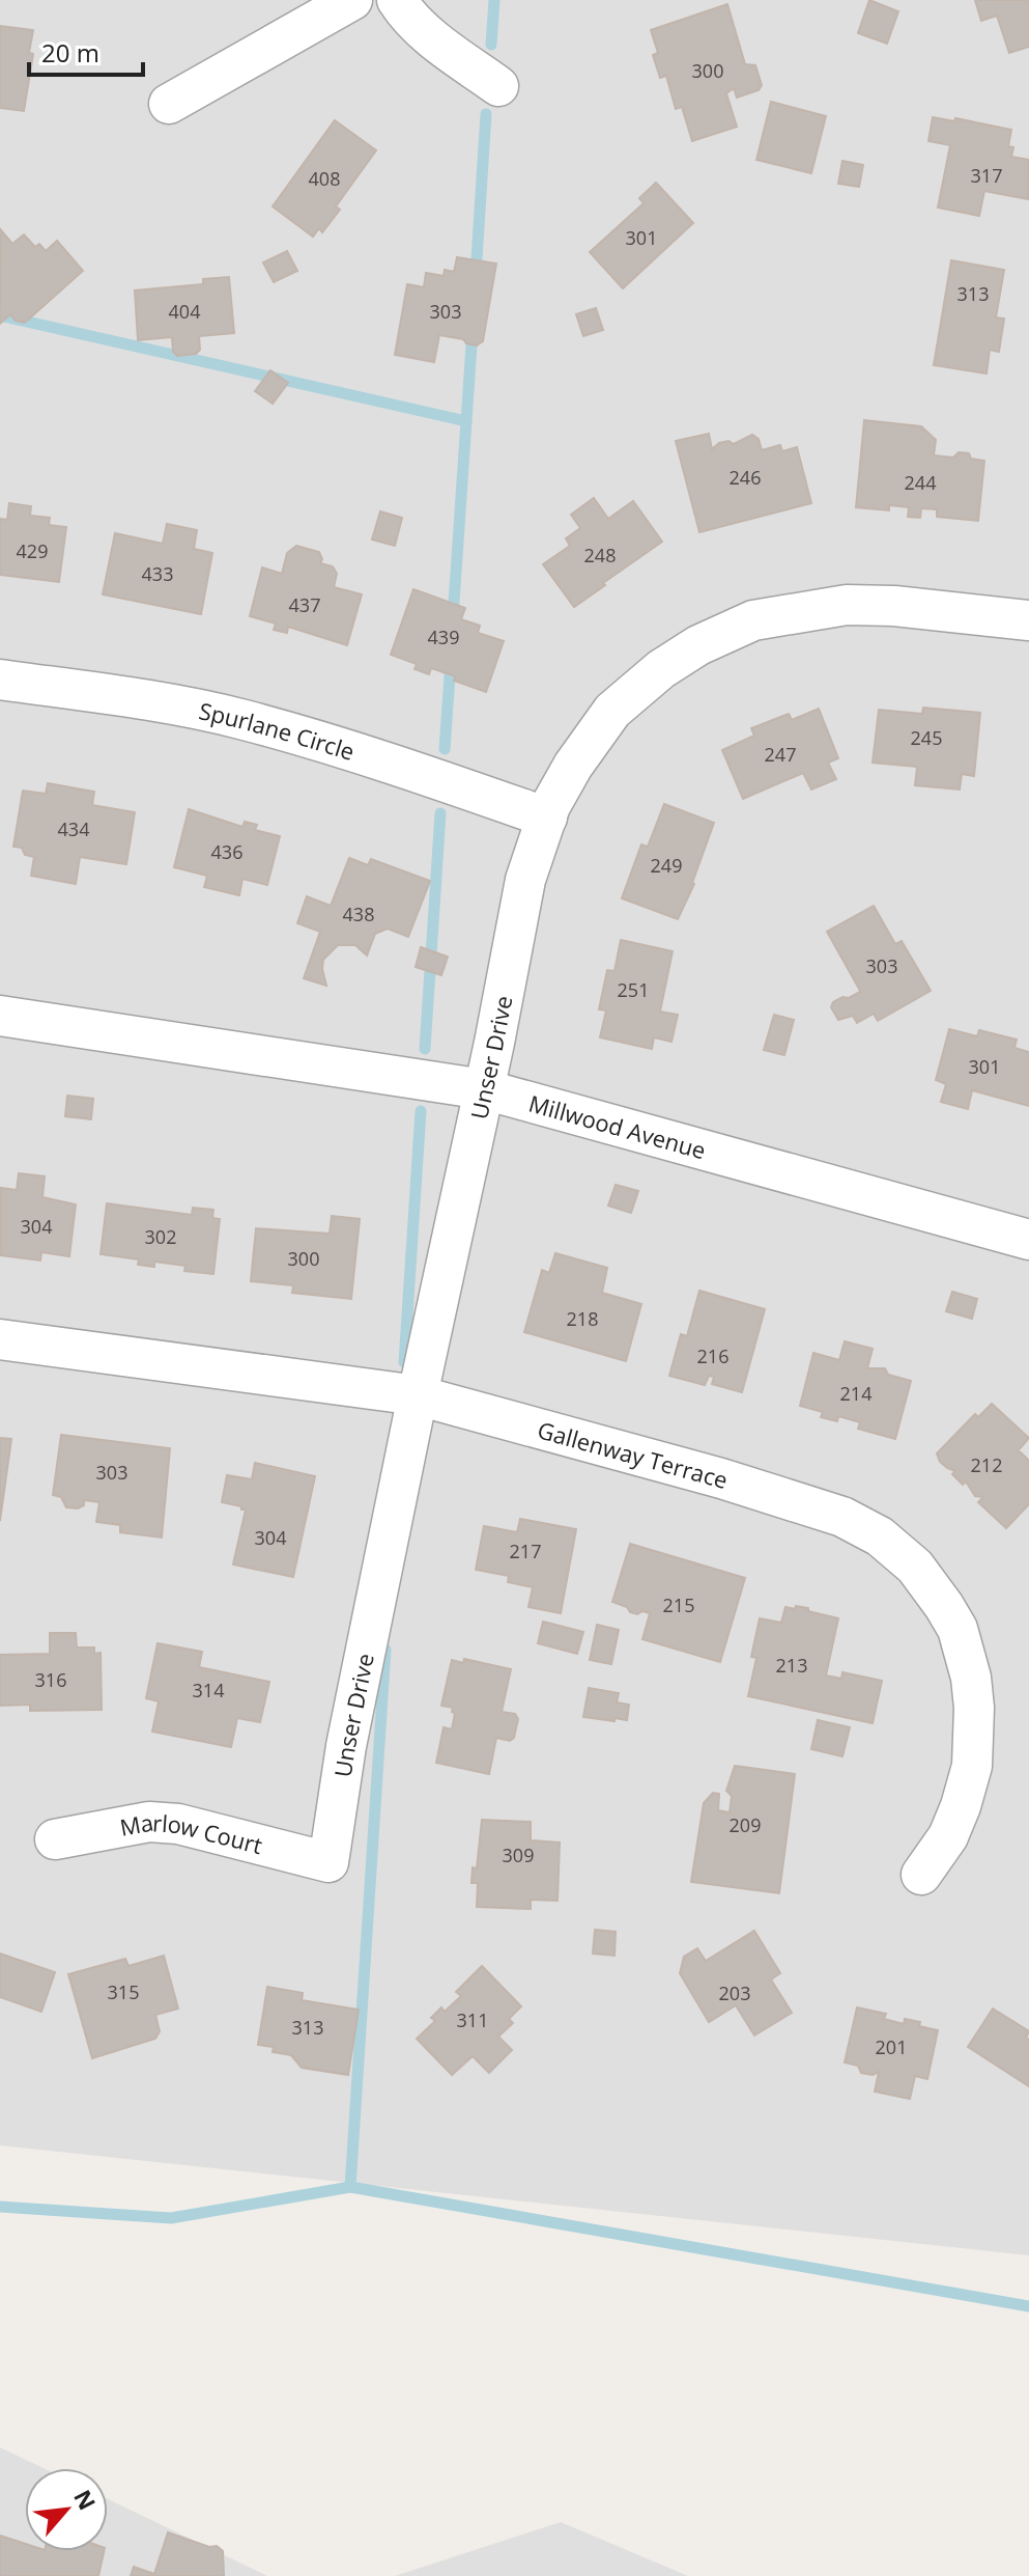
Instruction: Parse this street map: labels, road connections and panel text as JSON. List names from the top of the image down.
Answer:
{
  "streets": {
    "street": [
      "Spurlane Circle",
      "Unser Drive",
      "Millwood Avenue",
      "Gallenway Terrace",
      "Marlow Court"
    ]
  },
  "crossings": [
    ["Spurlane Circle", "Unser Drive"],
    ["Unser Drive", "Millwood Avenue"],
    ["Unser Drive", "Gallenway Terrace"],
    ["Unser Drive", "Marlow Court"]
  ],
  "house_numbers": [
    "300",
    "317",
    "408",
    "301",
    "313",
    "404",
    "303",
    "246",
    "244",
    "429",
    "248",
    "433",
    "437",
    "439",
    "245",
    "247",
    "434",
    "436",
    "249",
    "438",
    "303",
    "251",
    "301",
    "304",
    "302",
    "300",
    "218",
    "216",
    "214",
    "212",
    "303",
    "304",
    "217",
    "215",
    "213",
    "316",
    "314",
    "209",
    "309",
    "315",
    "203",
    "311",
    "313",
    "201"
  ],
  "scale_bar": "20 m",
  "north": "top right"
}
